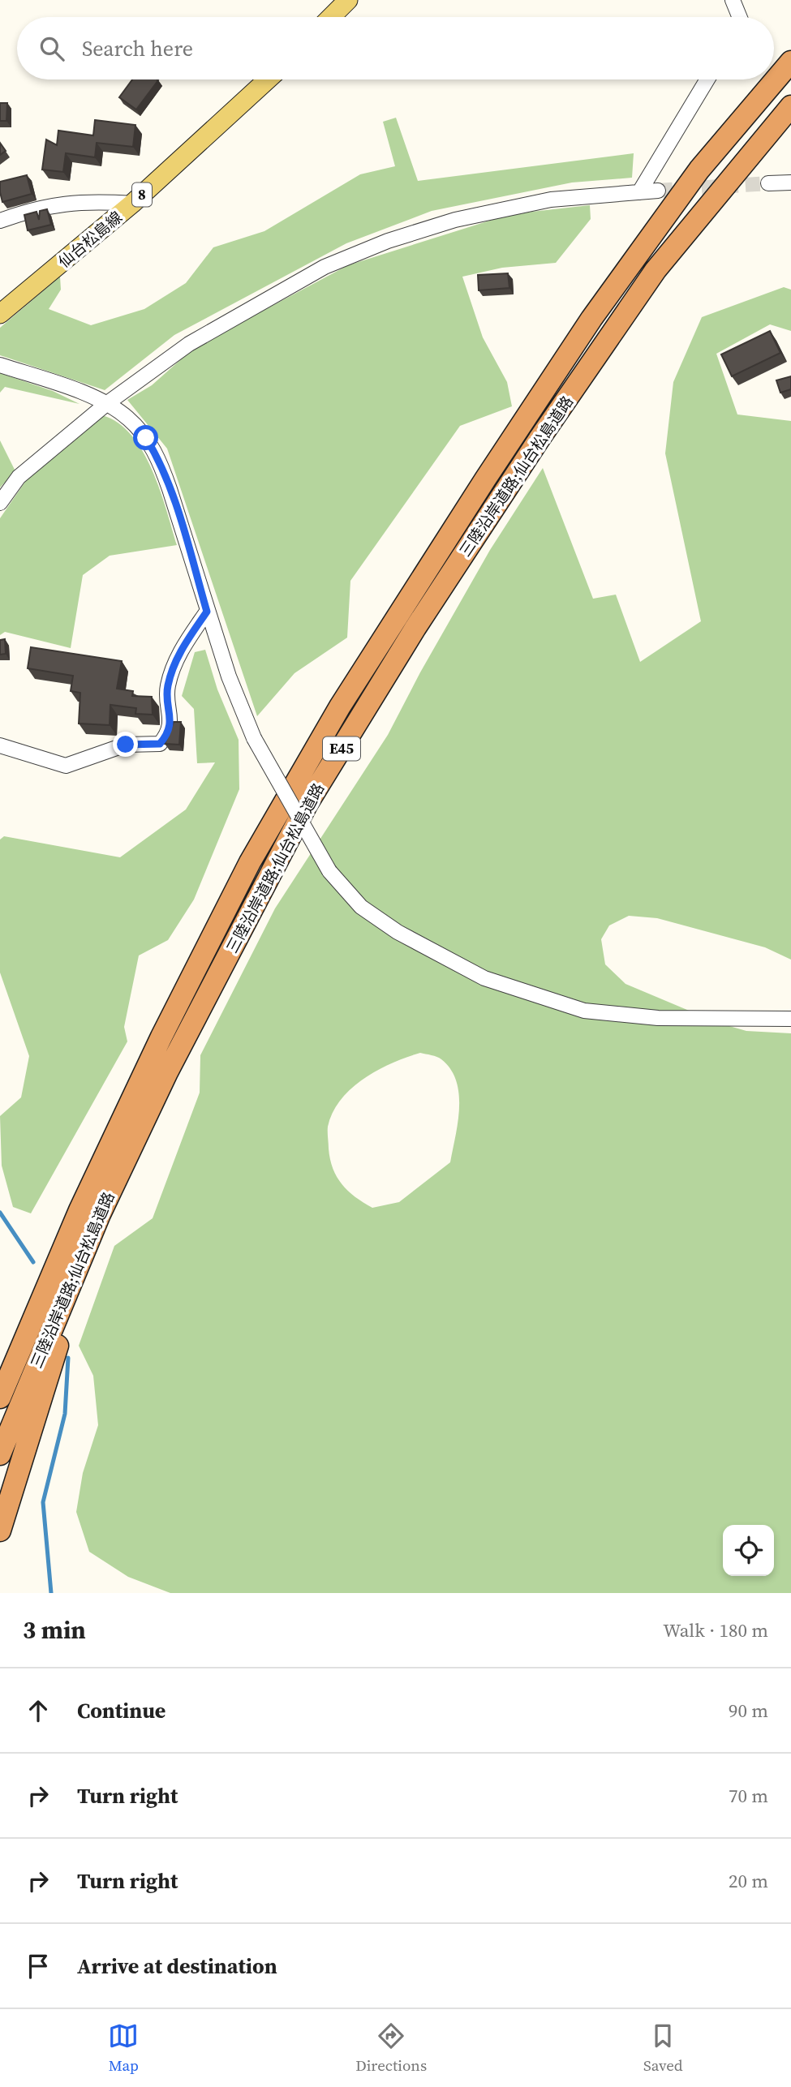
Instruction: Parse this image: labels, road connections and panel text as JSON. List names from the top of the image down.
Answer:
{
  "streets": {
    "highway": ["三陸沿岸道路;仙台松島道路", "E45"],
    "main road": ["8", "仙台松島線"]
  },
  "page": {
    "search": "Search here",
    "heading": ["3 min", "Walk · 180 m"],
    "list": [
      ["Continue", "90 m"],
      ["Turn right", "70 m"],
      ["Turn right", "20 m"],
      "Arrive at destination"
    ],
    "nav": ["Map", "Directions", "Saved"]
  }
}
